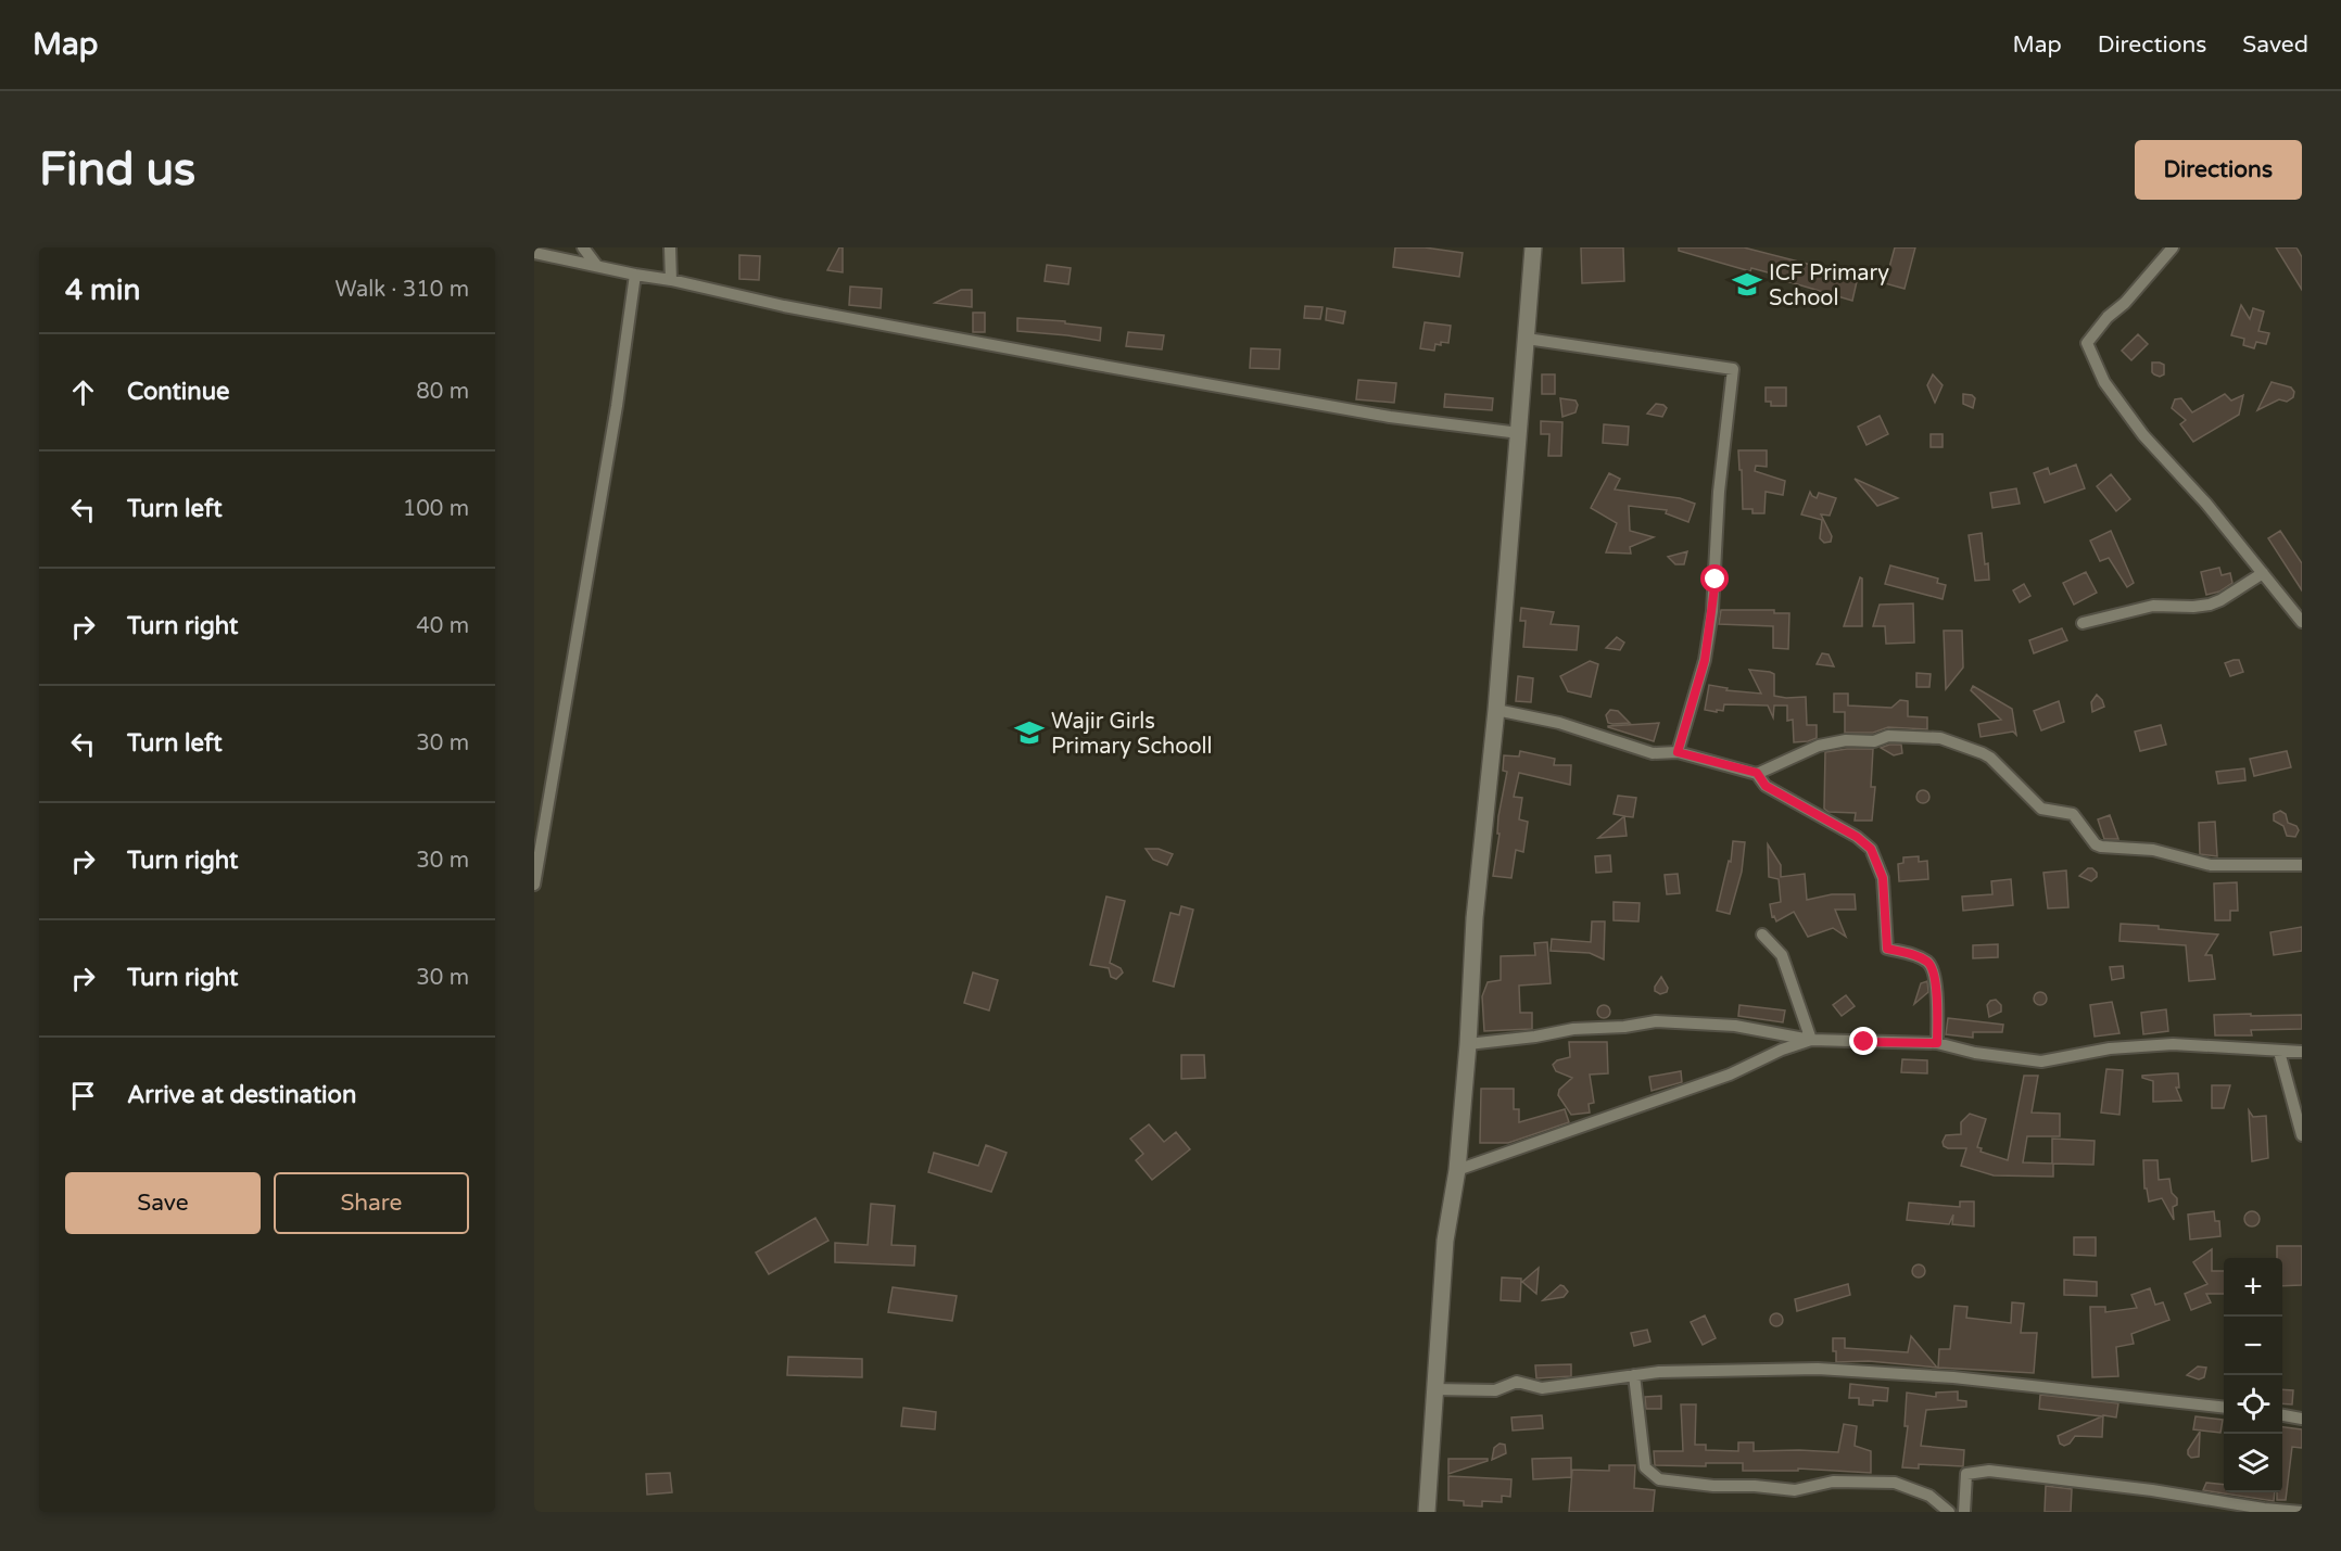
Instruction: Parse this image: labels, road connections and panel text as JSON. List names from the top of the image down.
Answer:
{
  "places": {
    "school or university": ["ICF Primary School", "Wajir Girls Primary Schooll"]
  },
  "page": {
    "header": "Map",
    "nav": ["Map", "Directions", "Saved"],
    "buttons": [
      "Directions",
      ["Save", "Share"]
    ],
    "title": "Find us",
    "heading": ["4 min", "Walk · 310 m"],
    "list": [
      ["Continue", "80 m"],
      ["Turn left", "100 m"],
      ["Turn right", "40 m"],
      ["Turn left", "30 m"],
      ["Turn right", "30 m"],
      ["Turn right", "30 m"],
      "Arrive at destination"
    ],
    "map_buttons": ["+", "−"]
  }
}
